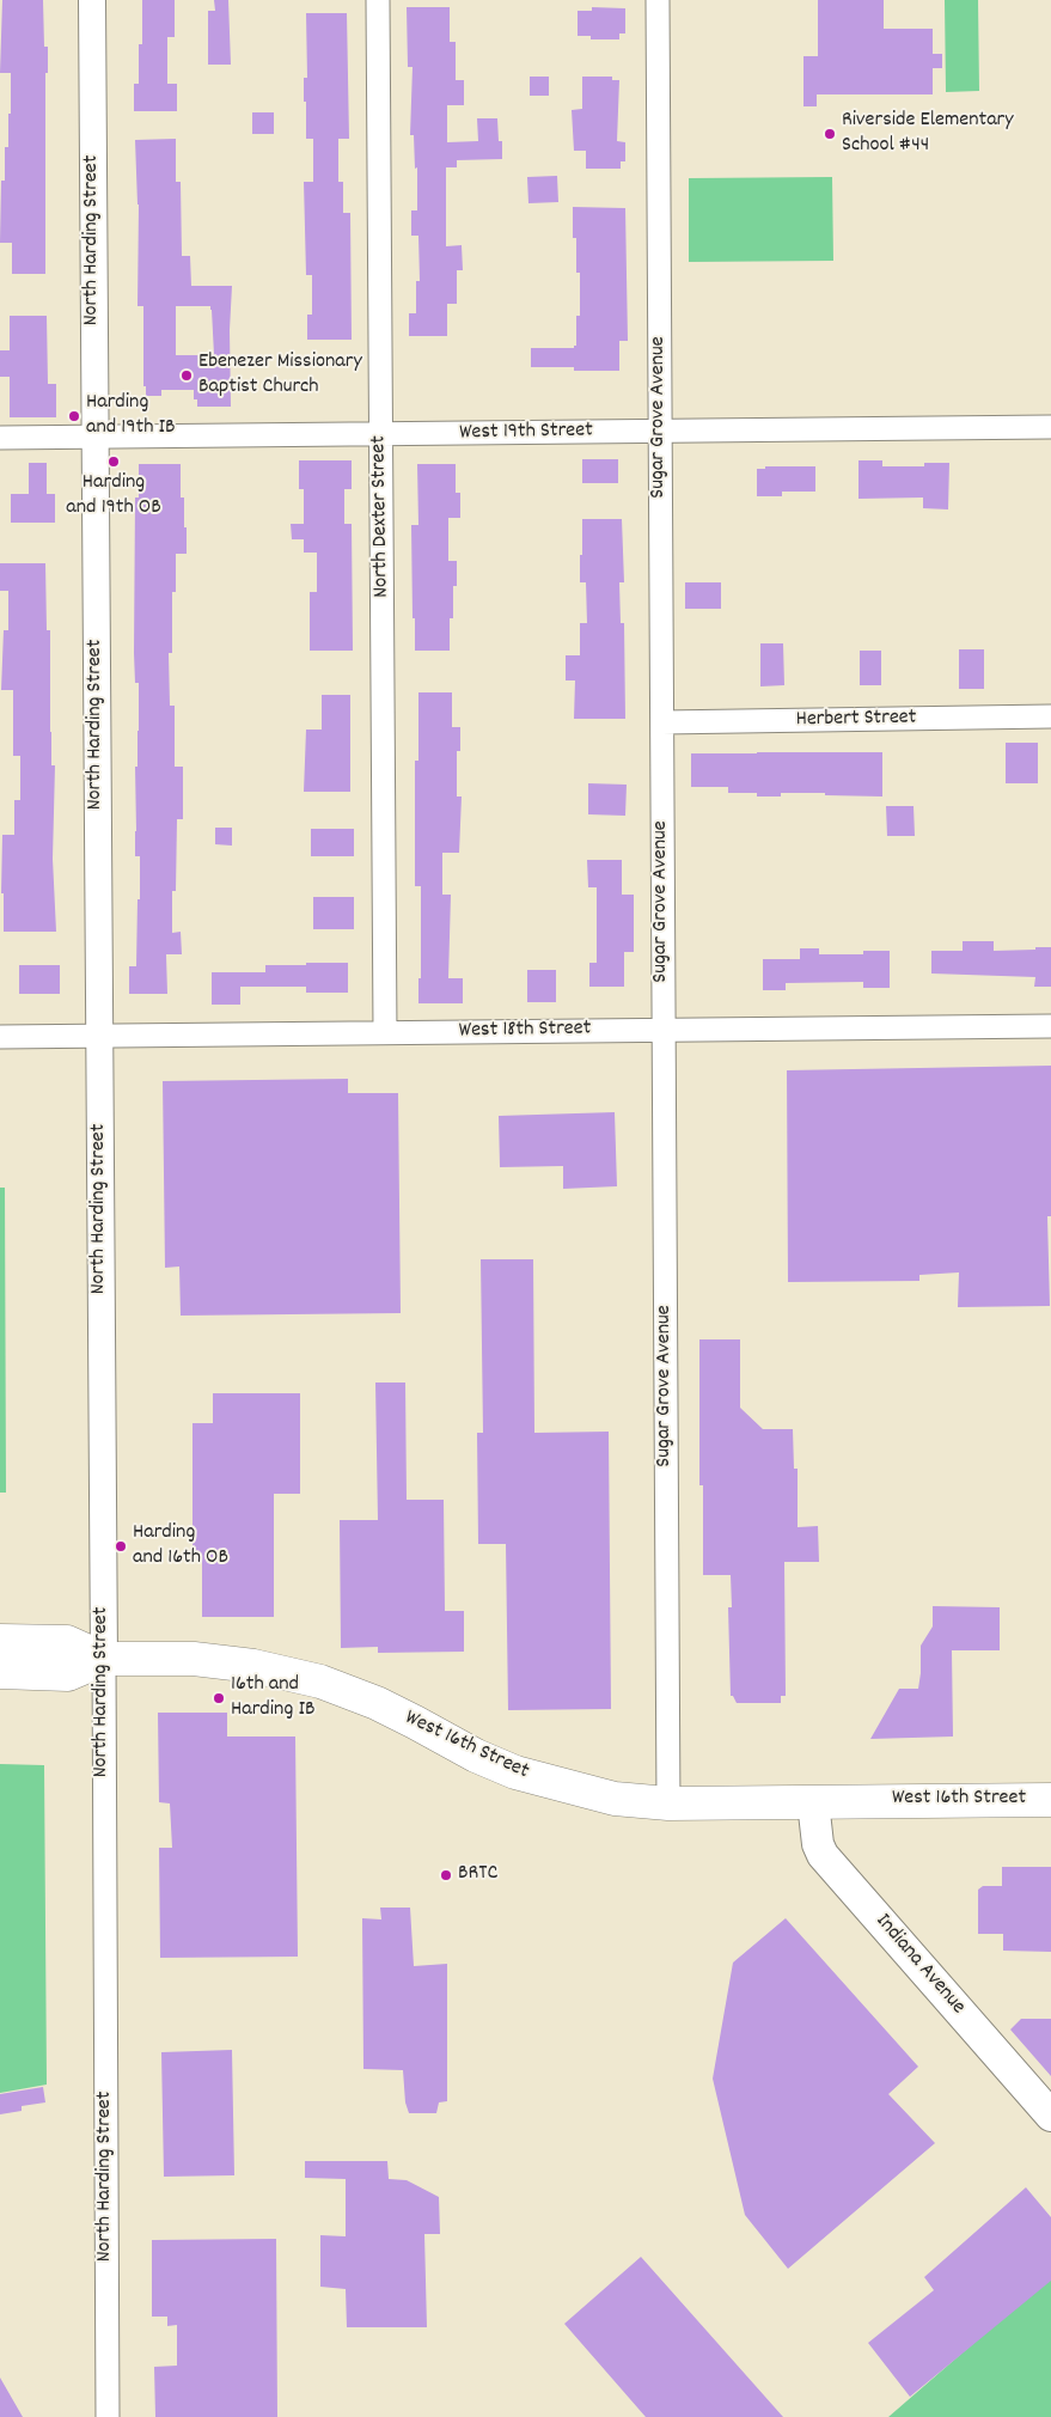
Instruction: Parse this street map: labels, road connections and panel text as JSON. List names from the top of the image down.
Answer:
{
  "streets": {
    "main road": ["West 16th Street", "Indiana Avenue"],
    "street": [
      "North Harding Street",
      "Sugar Grove Avenue",
      "West 19th Street",
      "North Dexter Street",
      "Herbert Street",
      "West 18th Street"
    ]
  },
  "crossings": [
    ["North Harding Street", "West 19th Street"],
    ["North Harding Street", "West 18th Street"],
    ["North Harding Street", "West 16th Street"],
    ["Sugar Grove Avenue", "West 19th Street"],
    ["Sugar Grove Avenue", "Herbert Street"],
    ["Sugar Grove Avenue", "West 18th Street"],
    ["Sugar Grove Avenue", "West 16th Street"],
    ["West 19th Street", "North Dexter Street"],
    ["North Dexter Street", "West 18th Street"],
    ["West 16th Street", "Indiana Avenue"]
  ],
  "places": [
    "Riverside Elementary School #44",
    "Ebenezer Missionary Baptist Church",
    "Harding and 19th IB",
    "Harding and 19th OB",
    "Harding and 16th OB",
    "16th and Harding IB",
    "BRTC"
  ]
}
